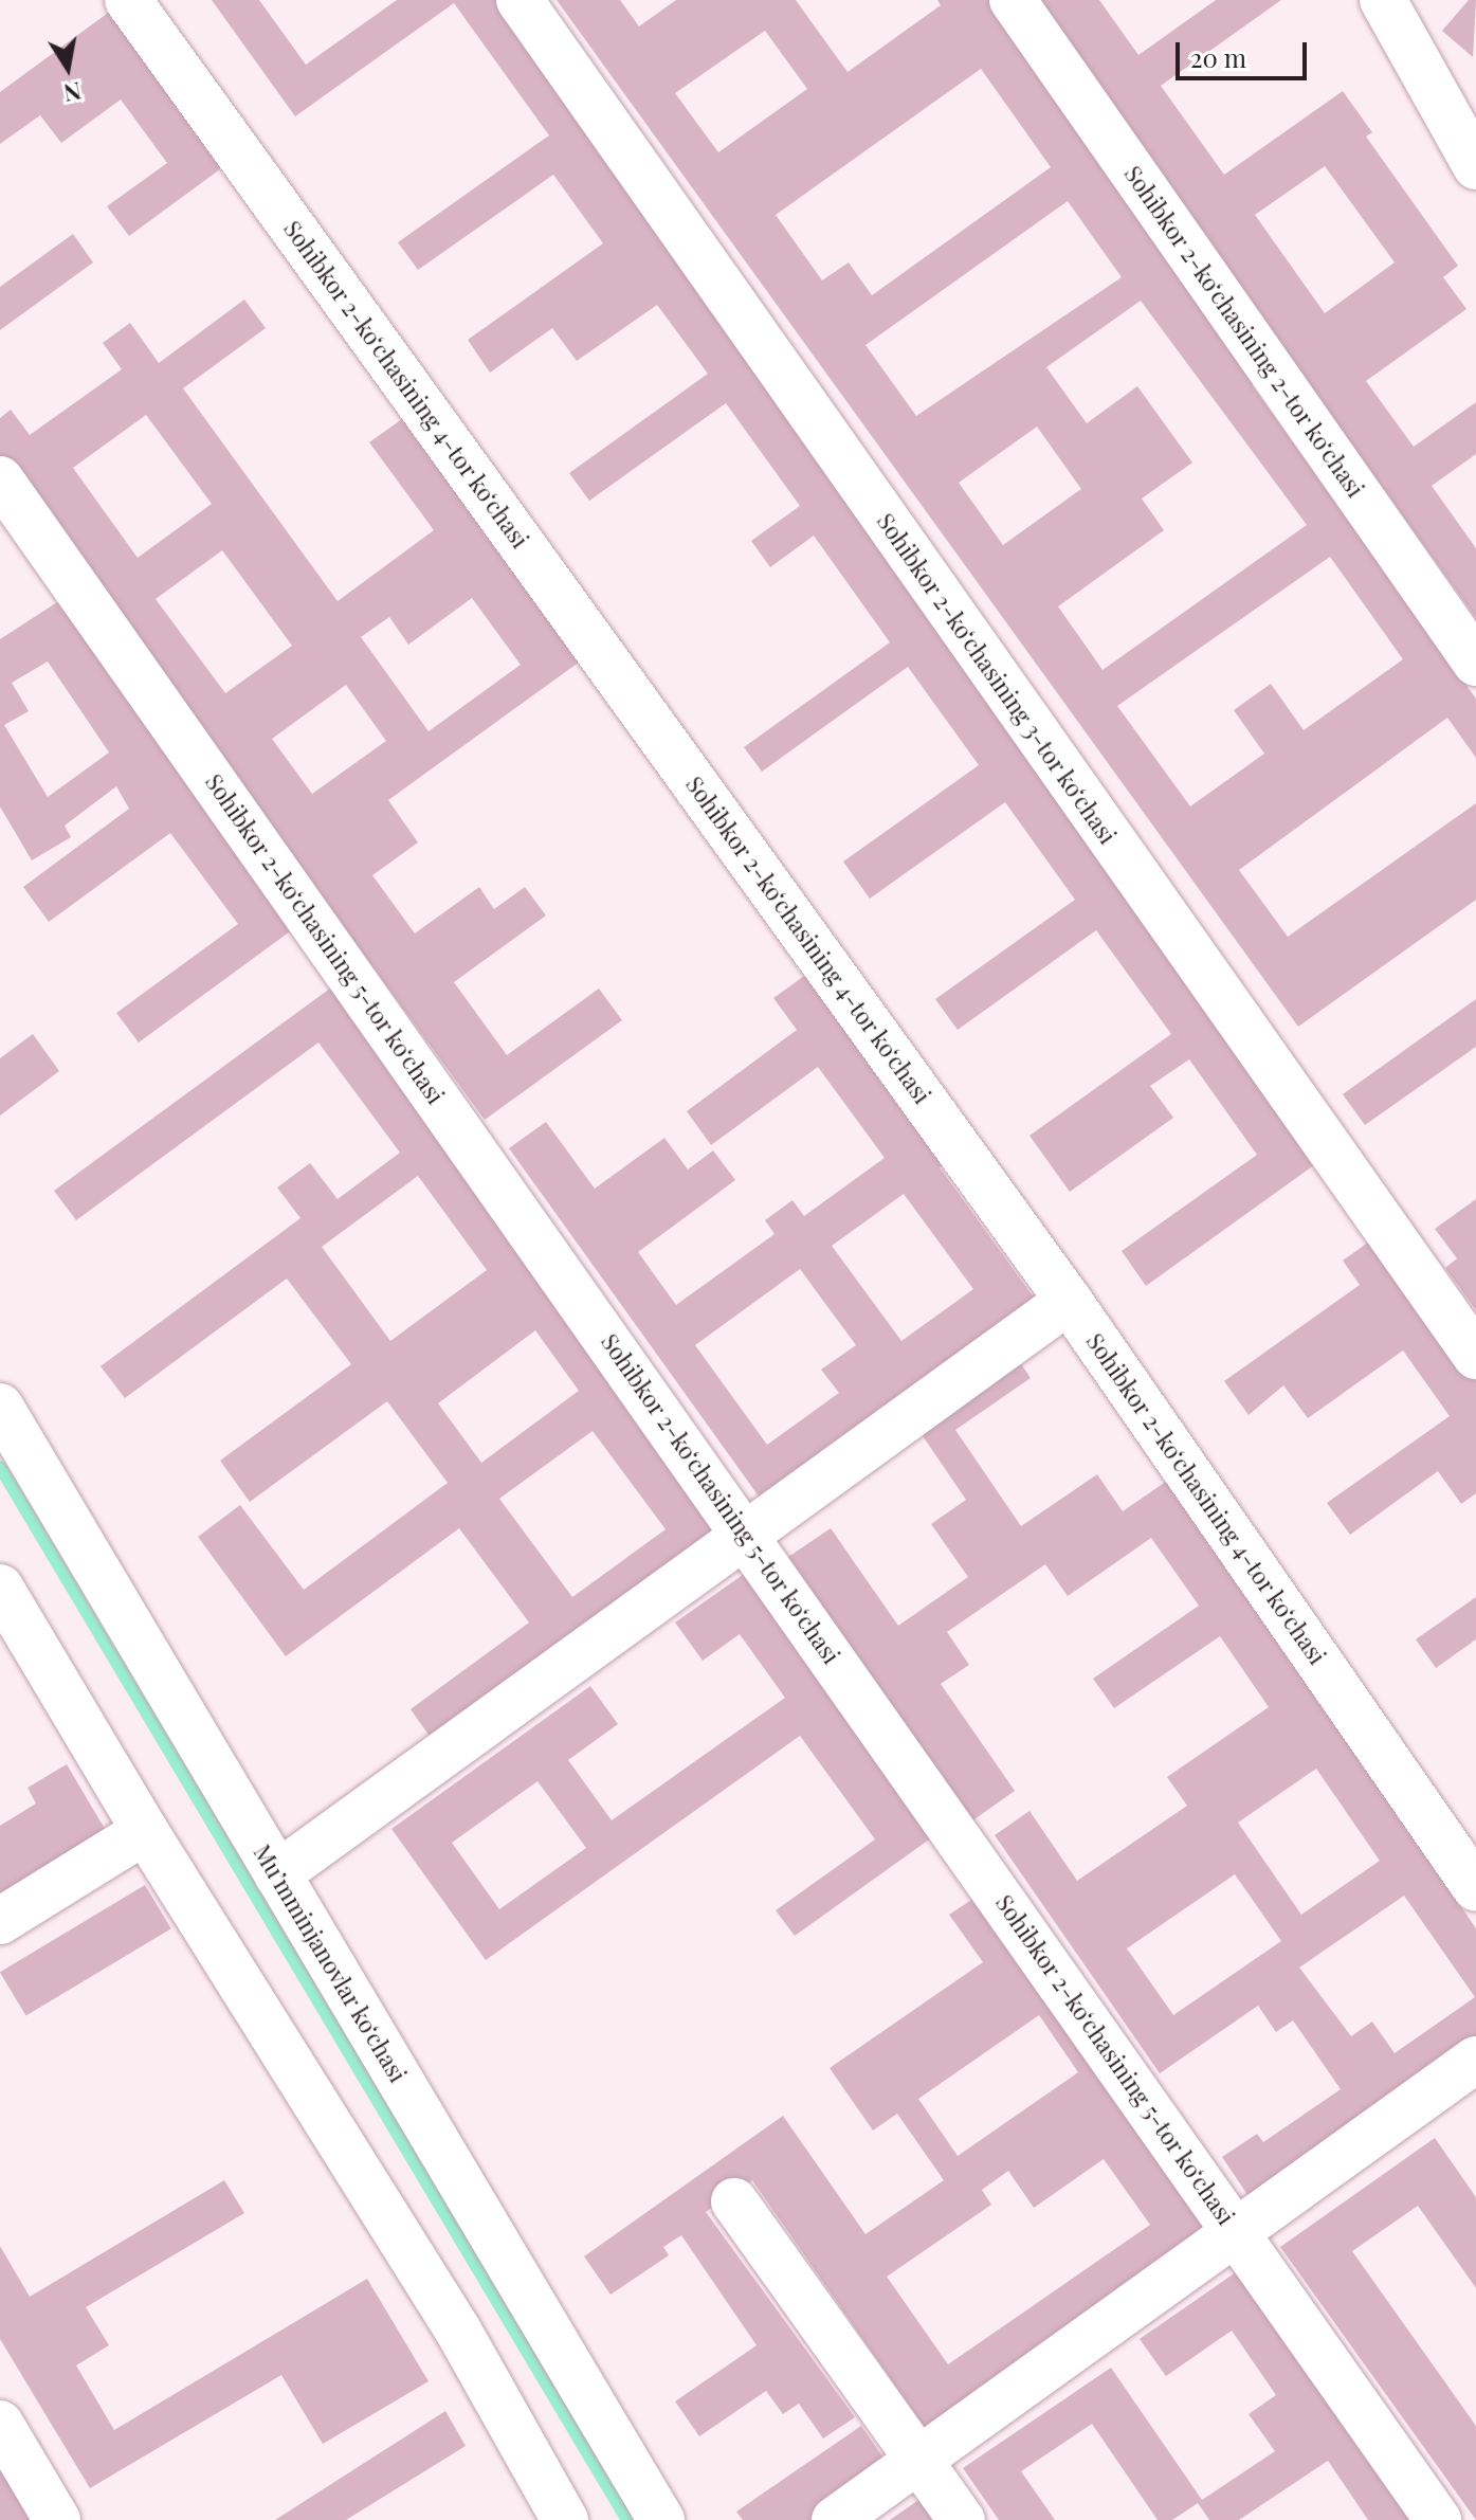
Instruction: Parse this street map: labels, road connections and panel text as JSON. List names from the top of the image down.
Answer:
{
  "streets": {
    "street": [
      "Sohibkor 2-ko‘chasining 2-tor ko‘chasi",
      "Sohibkor 2-ko‘chasining 4-tor ko‘chasi",
      "Sohibkor 2-ko‘chasining 3-tor ko‘chasi",
      "Sohibkor 2-ko‘chasining 5-tor ko‘chasi",
      "Mu’mminjanovlar ko‘chasi"
    ]
  },
  "scale_bar": "20 m",
  "north": "bottom"
}
